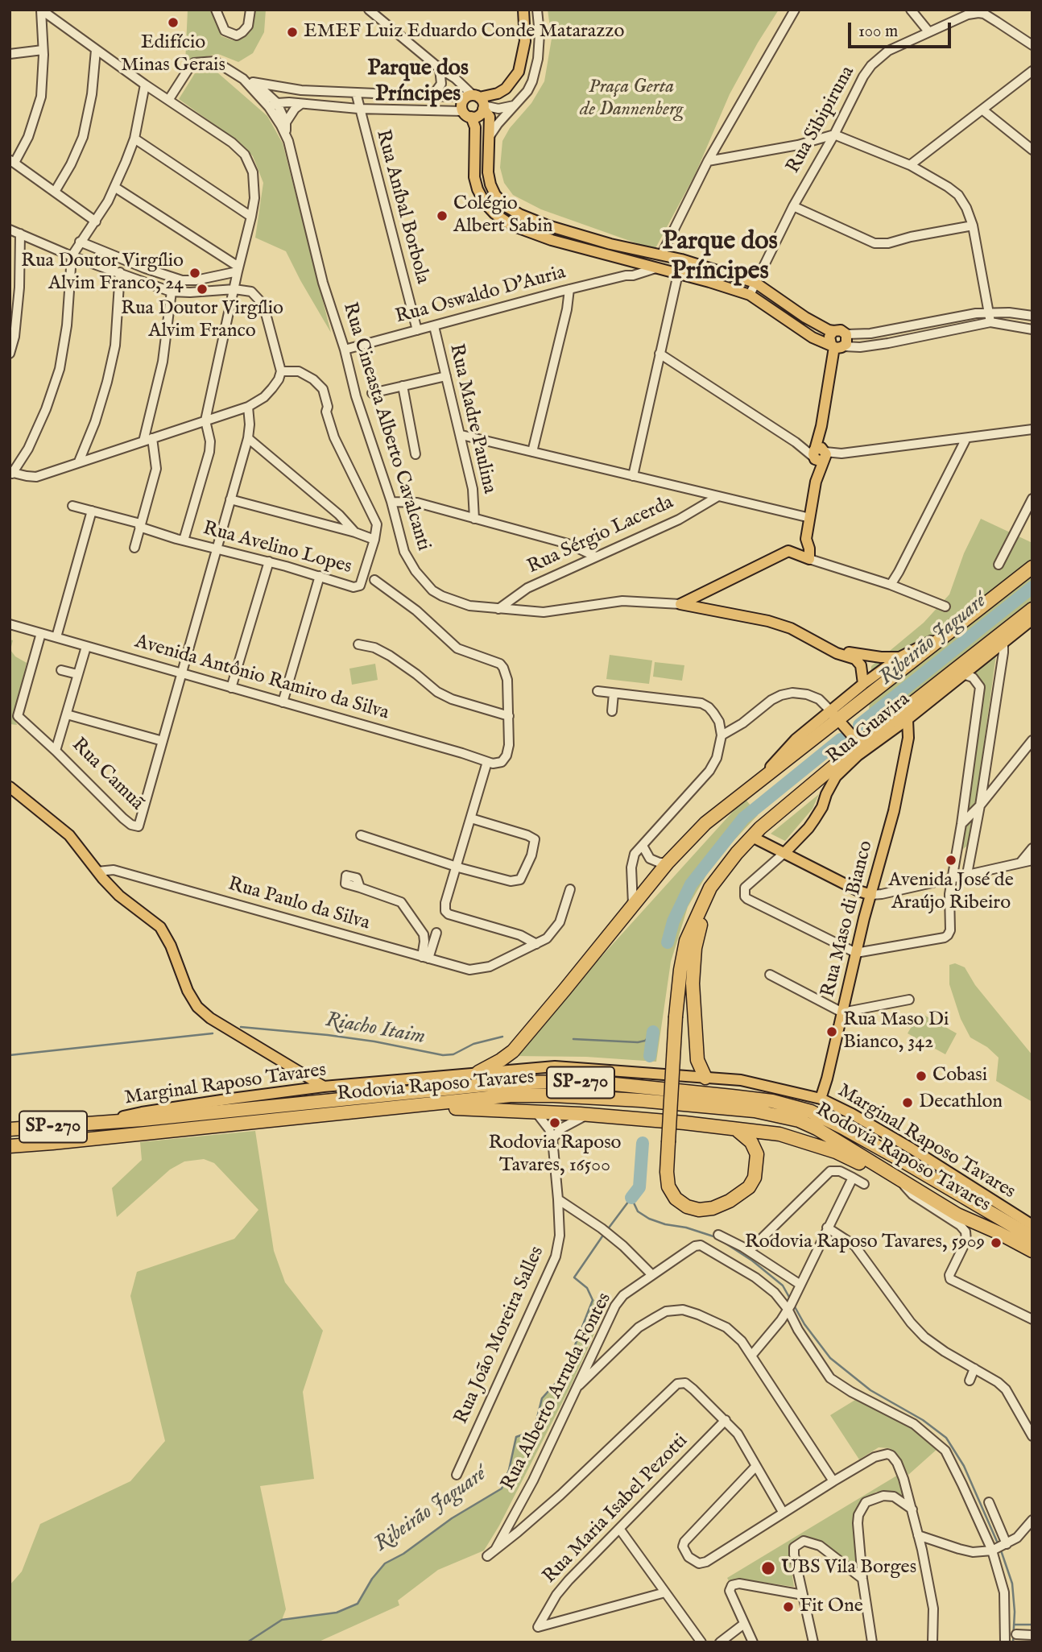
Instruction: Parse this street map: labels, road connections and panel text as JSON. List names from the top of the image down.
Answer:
{
  "streets": {
    "highway": ["SP-270", "Rodovia Raposo Tavares"],
    "main road": [
      "Rua Cineasta Alberto Cavalcanti",
      "Rua Guavira",
      "Rua Maso di Bianco",
      "Marginal Raposo Tavares"
    ],
    "street": [
      "Rua Sibipiruna",
      "Rua Aníbal Borbola",
      "Rua Oswaldo D'Auria",
      "Rua Madre Paulina",
      "Rua Sérgio Lacerda",
      "Rua Avelino Lopes",
      "Avenida Antônio Ramiro da Silva",
      "Rua Camuã",
      "Rua Paulo da Silva",
      "Rua João Moreira Salles",
      "Rua Alberto Arruda Fontes",
      "Rua Maria Isabel Pezotti"
    ]
  },
  "crossings": [
    ["Rua Aníbal Borbola", "Rua Oswaldo D'Auria"],
    ["Rua Oswaldo D'Auria", "Rua Madre Paulina"],
    ["Rua Oswaldo D'Auria", "Rua Cineasta Alberto Cavalcanti"],
    ["Rua Cineasta Alberto Cavalcanti", "Rua Sérgio Lacerda"],
    ["Avenida Antônio Ramiro da Silva", "Rua Camuã"],
    ["Rua Guavira", "Rua Maso di Bianco"],
    ["Rua Maso di Bianco", "Marginal Raposo Tavares"],
    ["Marginal Raposo Tavares", "Rodovia Raposo Tavares"]
  ],
  "districts": ["Parque dos Príncipes", "Parque dos Príncipes"],
  "water": ["Ribeirão Jaguaré", "Riacho Itaim"],
  "parks": ["Praça Gerta de Dannenberg"],
  "places": [
    "Edifício Minas Gerais",
    "EMEF Luiz Eduardo Conde Matarazzo",
    "Colégio Albert Sabin",
    "Rua Doutor Virgílio Alvim Franco, 24",
    "Rua Doutor Virgílio Alvim Franco",
    "Avenida José de Araújo Ribeiro",
    "Rua Maso Di Bianco, 342",
    "Cobasi",
    "Decathlon",
    "Rodovia Raposo Tavares, 16500",
    "Rodovia Raposo Tavares, 5909",
    "UBS Vila Borges",
    "Fit One"
  ],
  "scale_bar": "100 m"
}
